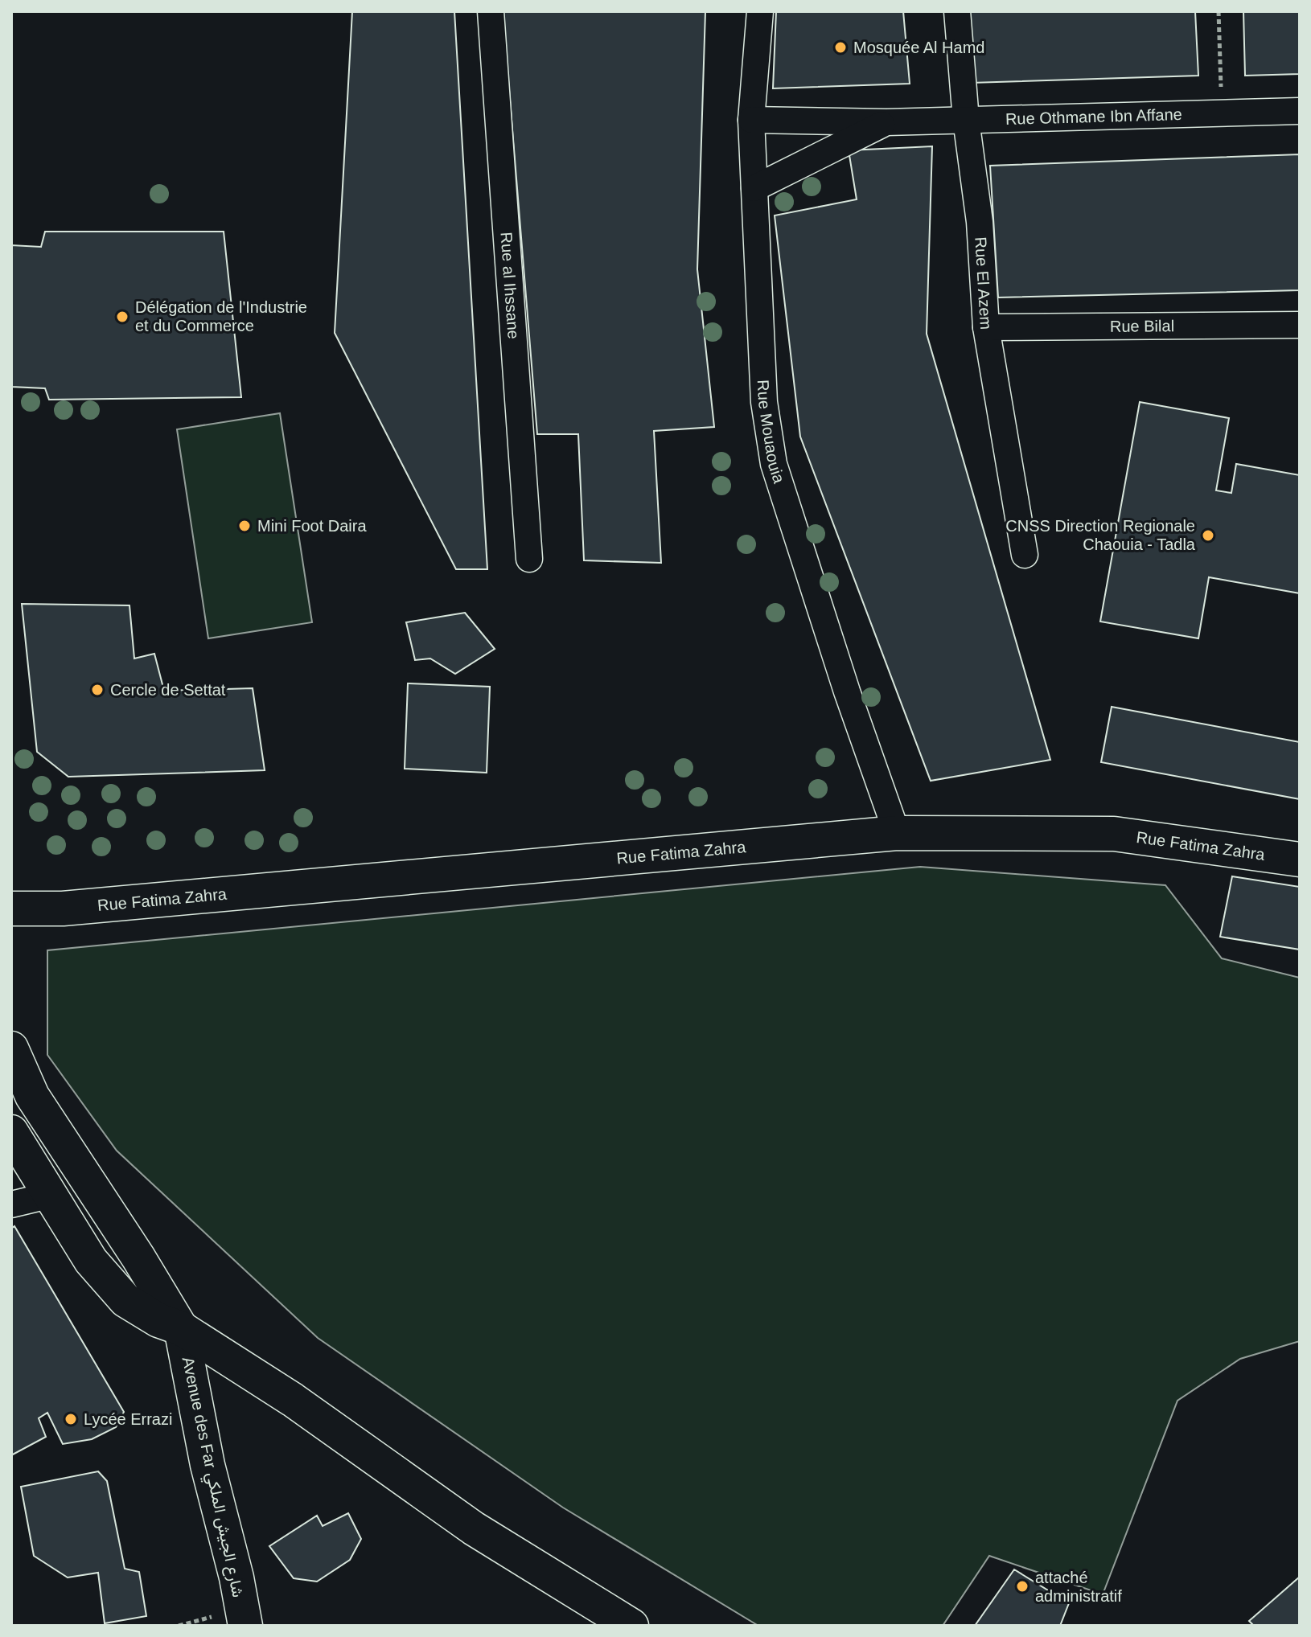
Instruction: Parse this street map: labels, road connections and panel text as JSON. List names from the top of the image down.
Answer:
{
  "streets": {
    "street": [
      "Rue Othmane Ibn Affane",
      "Rue El Azem",
      "Rue al Ihssane",
      "Rue Bilal",
      "Rue Mouaouia",
      "Rue Fatima Zahra",
      "Avenue des Far شارع الجيش الملكي"
    ]
  },
  "crossings": [
    ["Rue Othmane Ibn Affane", "Rue El Azem"],
    ["Rue Othmane Ibn Affane", "Rue Mouaouia"],
    ["Rue El Azem", "Rue Bilal"],
    ["Rue Mouaouia", "Rue Fatima Zahra"]
  ],
  "places": [
    "Mosquée Al Hamd",
    "Délégation de l'Industrie et du Commerce",
    "Mini Foot Daira",
    "CNSS Direction Regionale Chaouia - Tadla",
    "Cercle de Settat",
    "Lycée Errazi",
    "attaché administratif"
  ]
}
